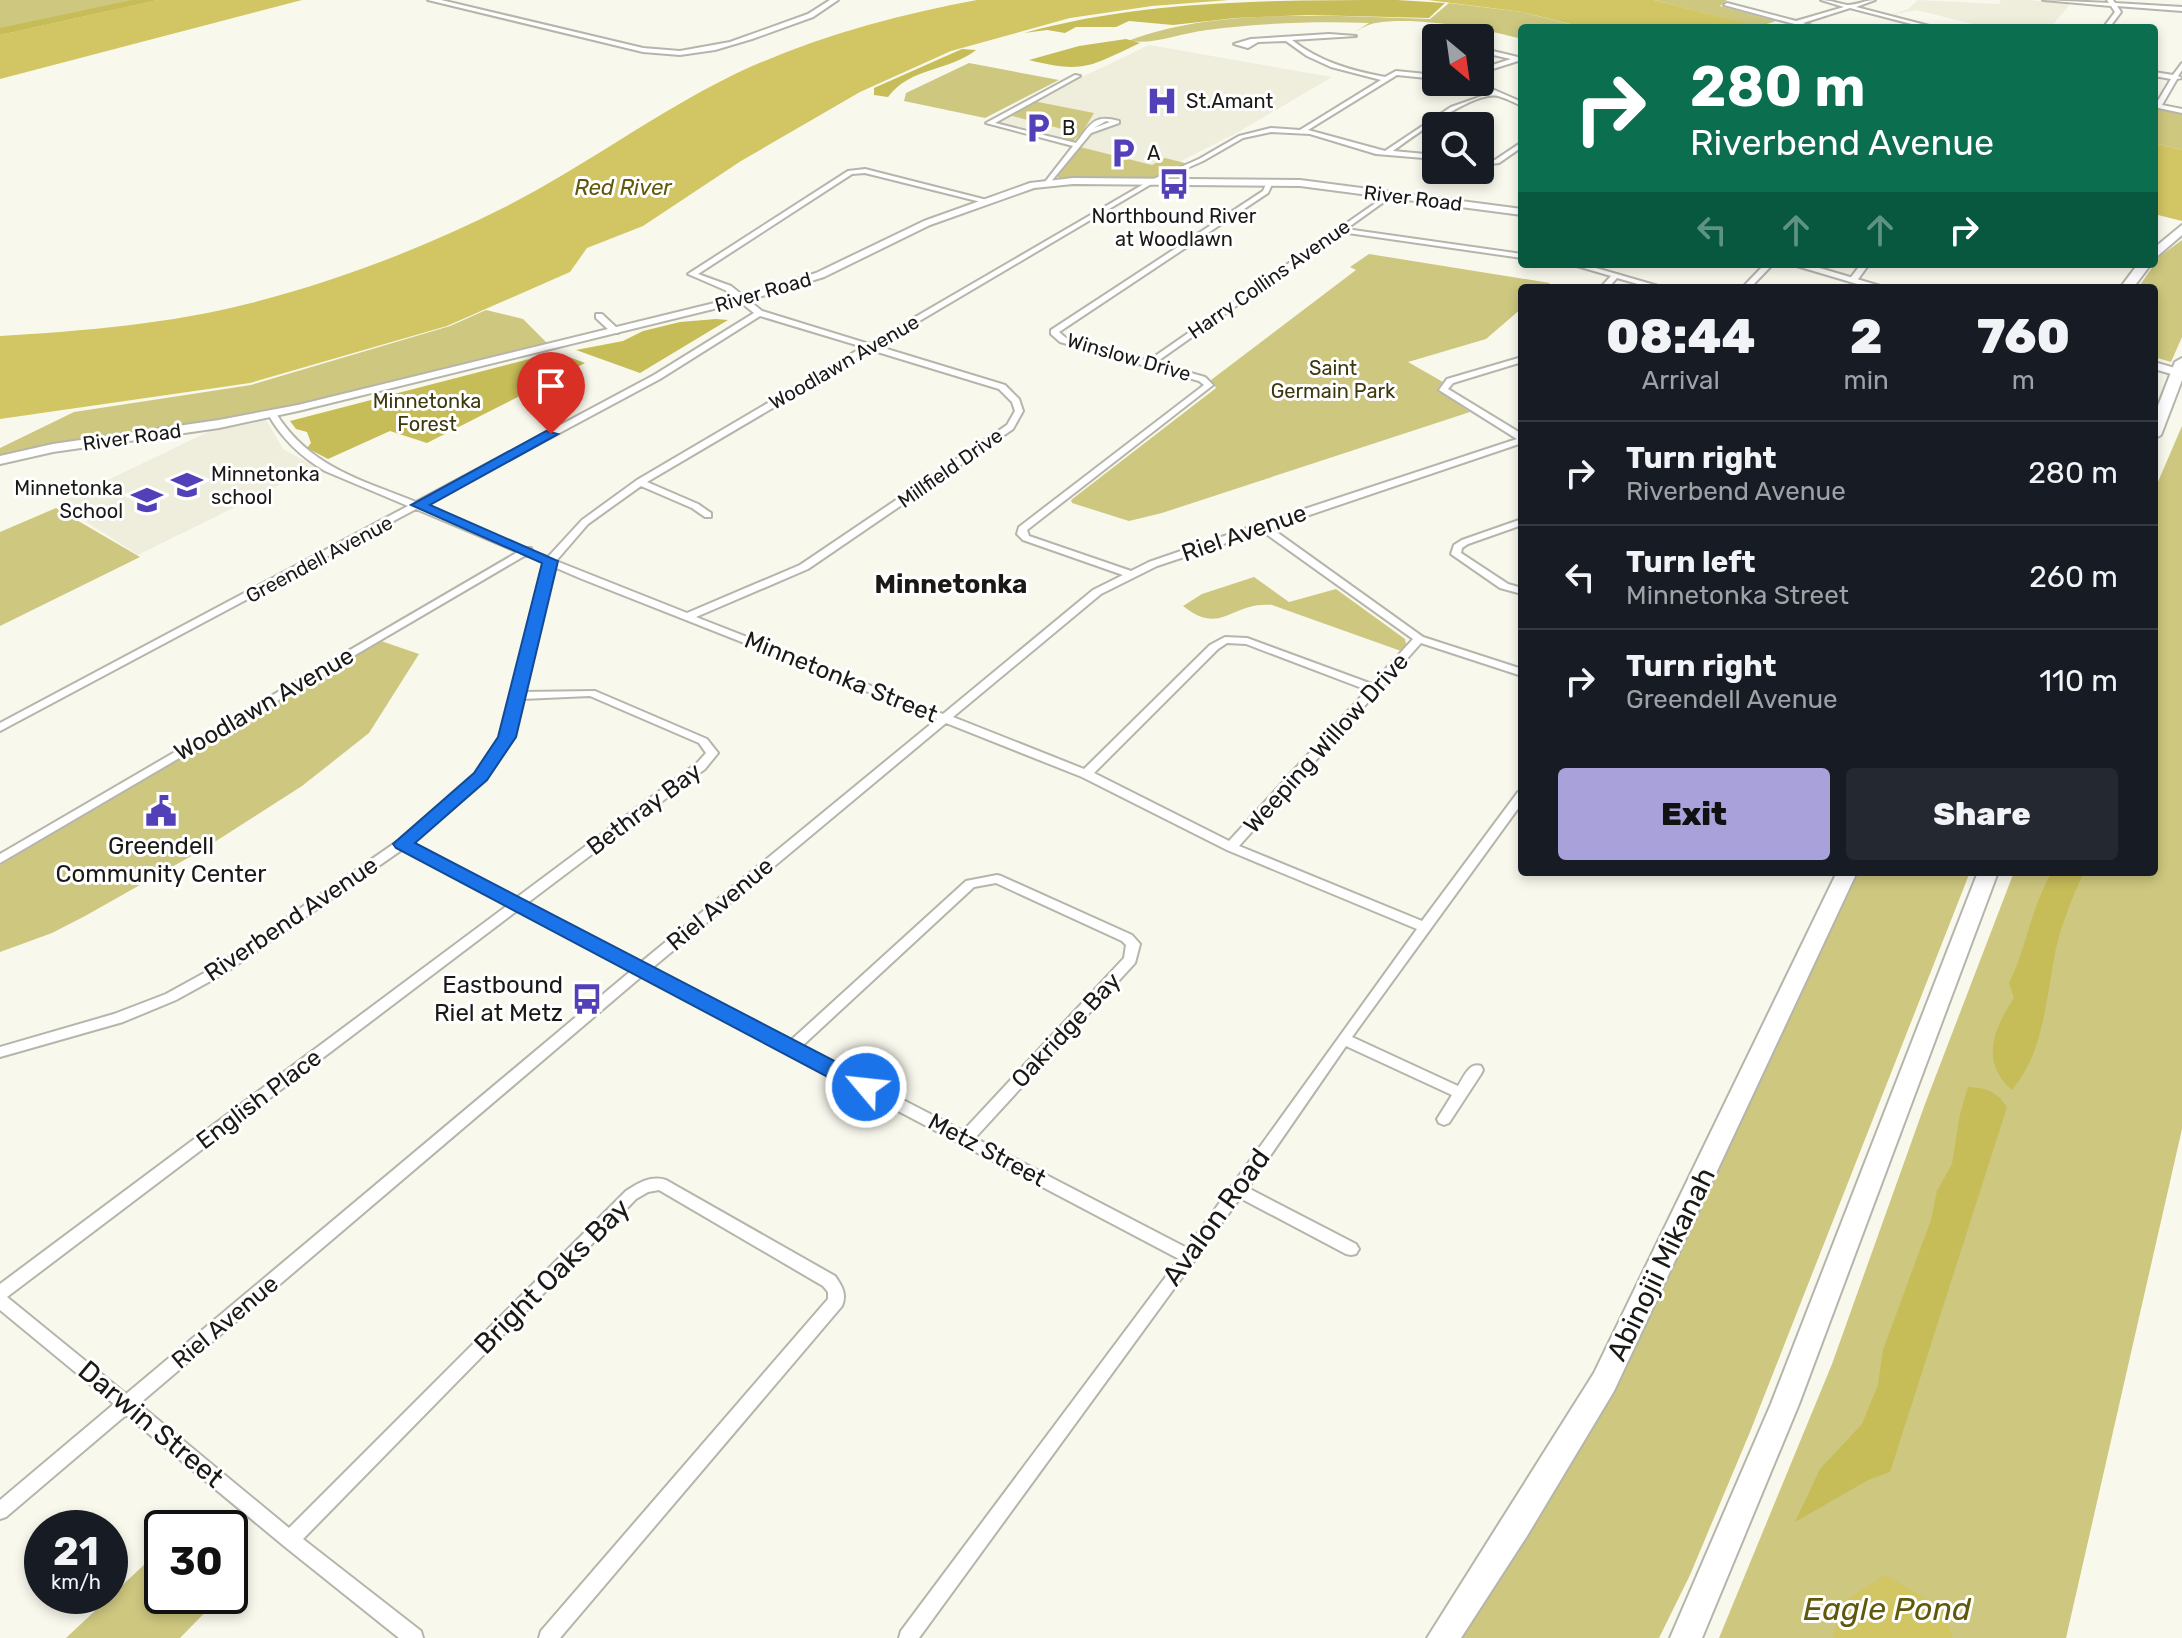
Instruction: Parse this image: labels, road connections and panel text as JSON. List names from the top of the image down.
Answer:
{
  "streets": {
    "main road": ["Abinojii Mikanah"],
    "street": [
      "River Road",
      "Harry Collins Avenue",
      "Winslow Drive",
      "Woodlawn Avenue",
      "Millfield Drive",
      "Riel Avenue",
      "Greendell Avenue",
      "Minnetonka Street",
      "Weeping Willow Drive",
      "Bethray Bay",
      "Riverbend Avenue",
      "Oakridge Bay",
      "English Place",
      "Metz Street",
      "Avalon Road",
      "Bright Oaks Bay",
      "Darwin Street"
    ]
  },
  "crossings": [
    ["River Road", "Harry Collins Avenue"],
    ["River Road", "Winslow Drive"],
    ["River Road", "Woodlawn Avenue"],
    ["River Road", "Millfield Drive"],
    ["River Road", "Minnetonka Street"],
    ["Harry Collins Avenue", "Winslow Drive"],
    ["Winslow Drive", "Riel Avenue"],
    ["Woodlawn Avenue", "Millfield Drive"],
    ["Woodlawn Avenue", "Minnetonka Street"],
    ["Woodlawn Avenue", "Riverbend Avenue"],
    ["Millfield Drive", "Greendell Avenue"],
    ["Millfield Drive", "Minnetonka Street"],
    ["Riel Avenue", "Minnetonka Street"],
    ["Riel Avenue", "Metz Street"],
    ["Riel Avenue", "Darwin Street"],
    ["Greendell Avenue", "Minnetonka Street"],
    ["Minnetonka Street", "Weeping Willow Drive"],
    ["Minnetonka Street", "Riverbend Avenue"],
    ["Minnetonka Street", "Avalon Road"],
    ["Bethray Bay", "Riverbend Avenue"],
    ["Bethray Bay", "English Place"],
    ["Bethray Bay", "Metz Street"],
    ["Riverbend Avenue", "Metz Street"],
    ["Oakridge Bay", "Metz Street"],
    ["English Place", "Metz Street"],
    ["Metz Street", "Avalon Road"],
    ["Bright Oaks Bay", "Darwin Street"]
  ],
  "districts": ["Minnetonka"],
  "water": ["Red River", "Eagle Pond"],
  "parks": ["Saint Germain Park", "Minnetonka Forest"],
  "places": {
    "hospital": ["St.Amant"],
    "parking": ["B", "A"],
    "bus stop": ["Northbound River at Woodlawn", "Eastbound Riel at Metz"],
    "school or university": ["Minnetonka school", "Minnetonka School"],
    "public building": ["Greendell Community Center"]
  },
  "north": "bottom right",
  "page": {
    "turn": ["280 m", "Riverbend Avenue"],
    "eta": [
      "08:44",
      "Arrival",
      "2",
      "min",
      "760",
      "m"
    ],
    "list": [
      {
        "name": "Turn right",
        "note": "Riverbend Avenue",
        "value": "280 m"
      },
      {
        "name": "Turn left",
        "note": "Minnetonka Street",
        "value": "260 m"
      },
      {
        "name": "Turn right",
        "note": "Greendell Avenue",
        "value": "110 m"
      }
    ],
    "buttons": ["Exit", "Share"],
    "speed": "21 km/h",
    "limit": "30"
  }
}
